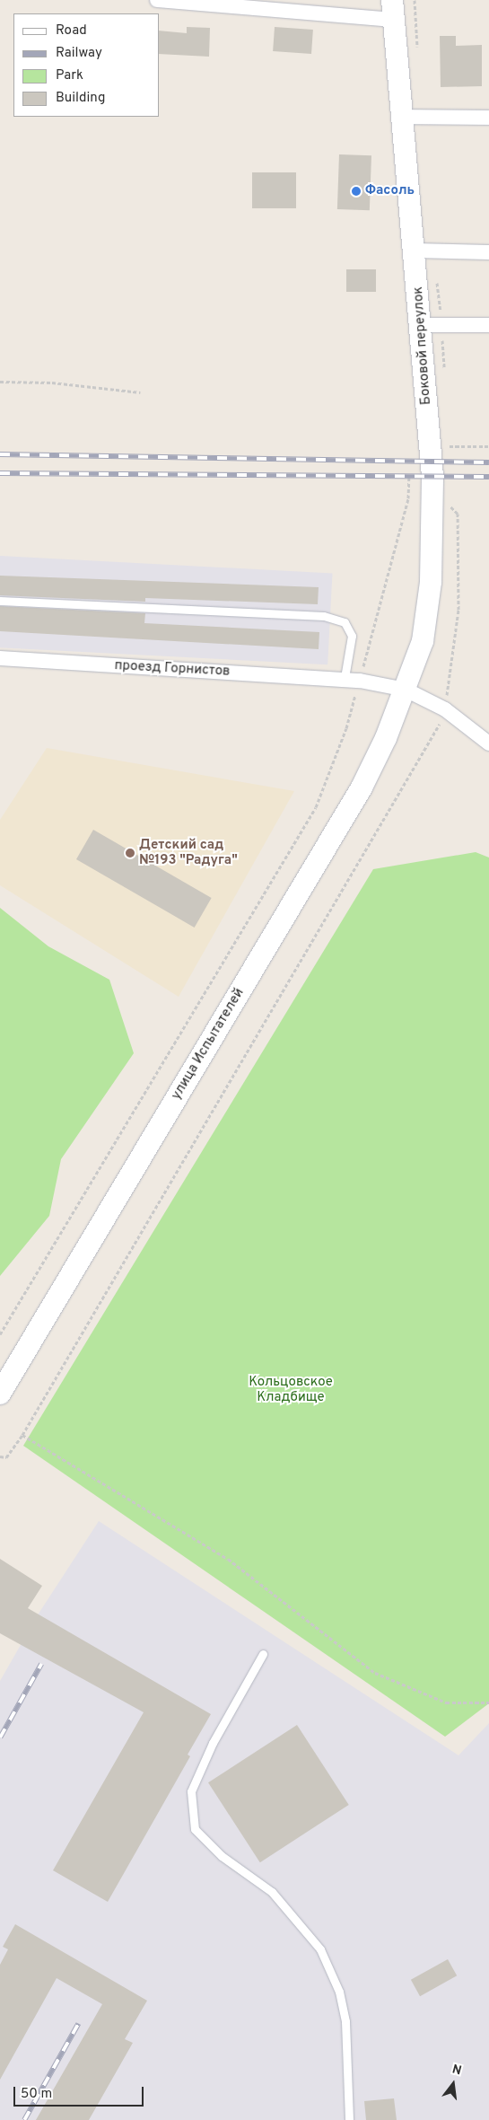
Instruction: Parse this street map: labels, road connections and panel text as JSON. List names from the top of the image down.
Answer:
{
  "streets": {
    "main road": ["Боковой переулок", "улица Испытателей"],
    "street": ["проезд Горнистов"]
  },
  "crossings": [
    ["Боковой переулок", "проезд Горнистов"],
    ["Боковой переулок", "улица Испытателей"],
    ["проезд Горнистов", "улица Испытателей"]
  ],
  "parks": ["Кольцовское Кладбище"],
  "places": ["Фасоль", "Детский сад №193 \"Радуга\""],
  "legend": [
    "Road",
    "Railway",
    "Park",
    "Building"
  ],
  "scale_bar": "50 m",
  "north": "top"
}
